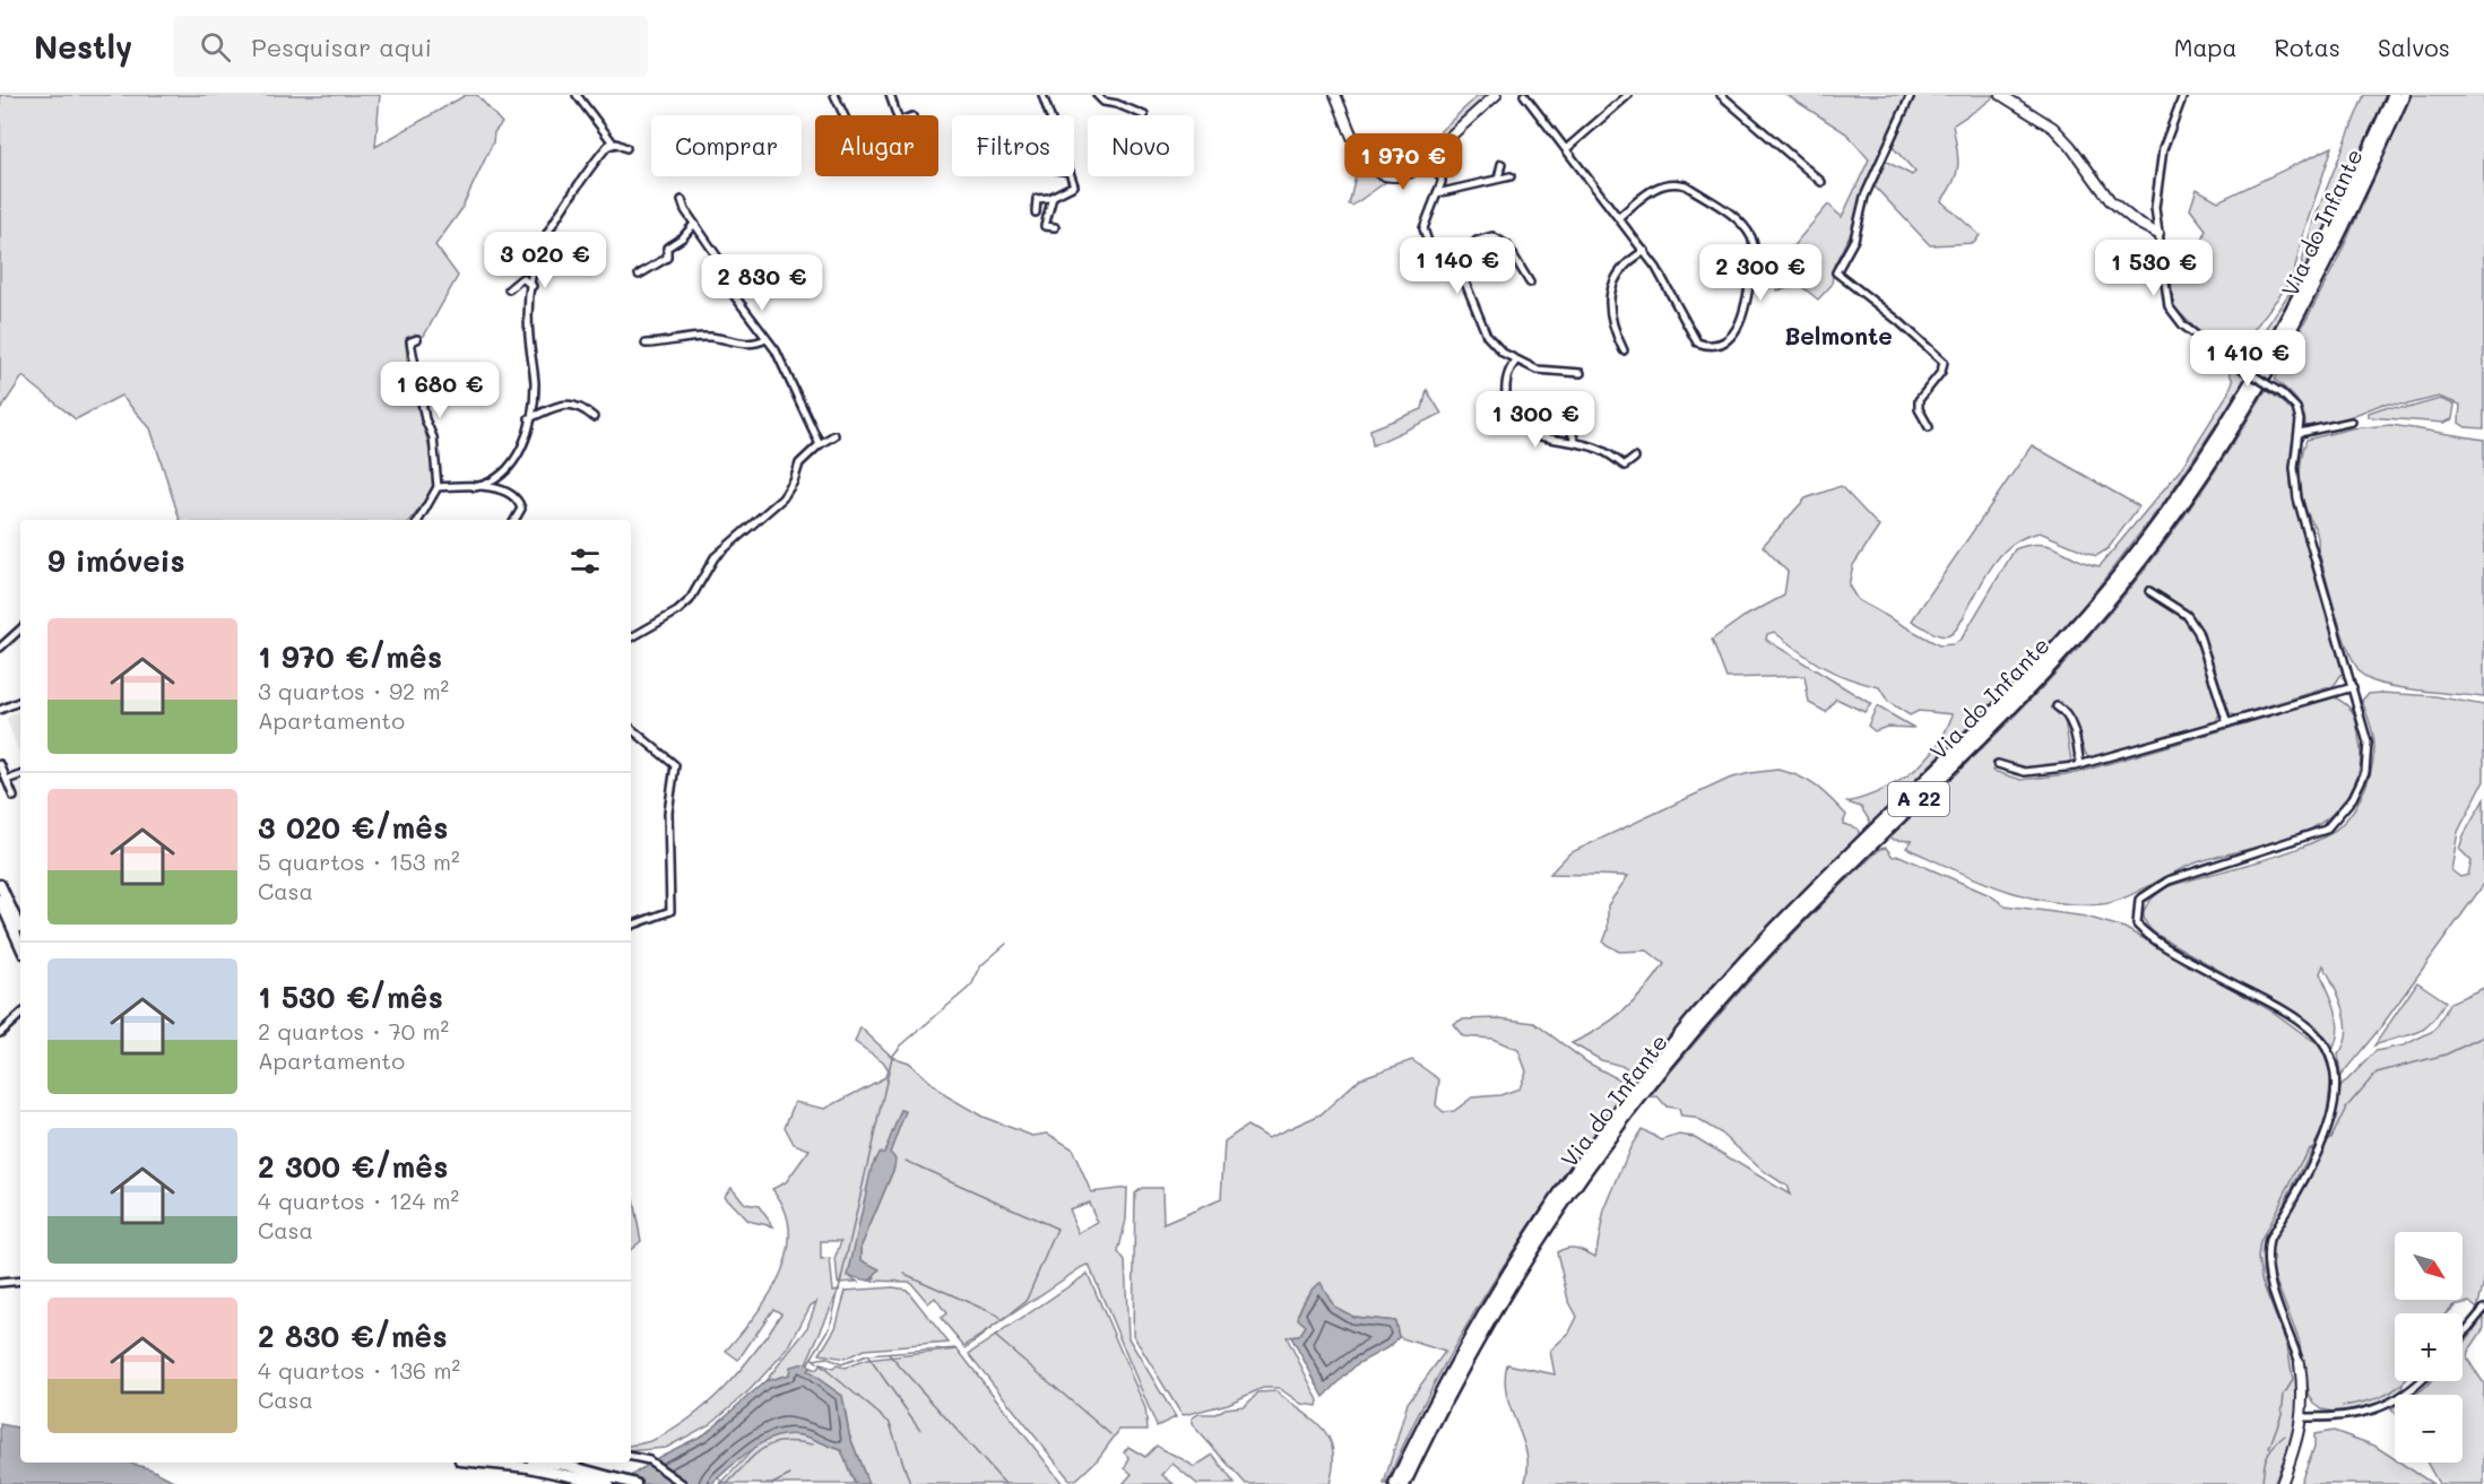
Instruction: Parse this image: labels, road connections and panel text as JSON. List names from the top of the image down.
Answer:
{
  "streets": {
    "highway": ["Via do Infante", "A 22"]
  },
  "districts": ["Belmonte"],
  "north": "bottom right",
  "page": {
    "header": "Nestly",
    "search": "Pesquisar aqui",
    "nav": ["Mapa", "Rotas", "Salvos"],
    "chip": [
      "Comprar",
      "Alugar",
      "Filtros",
      "Novo"
    ],
    "price": [
      "1 970 €",
      "3 020 €",
      "1 140 €",
      "1 530 €",
      "2 300 €",
      "2 830 €",
      "1 410 €",
      "1 680 €",
      "1 300 €"
    ],
    "heading": "9 imóveis",
    "list": [
      {
        "name": "1 970 €/mês",
        "note": "3 quartos · 92 m² · Apartamento"
      },
      {
        "name": "3 020 €/mês",
        "note": "5 quartos · 153 m² · Casa"
      },
      {
        "name": "1 530 €/mês",
        "note": "2 quartos · 70 m² · Apartamento"
      },
      {
        "name": "2 300 €/mês",
        "note": "4 quartos · 124 m² · Casa"
      },
      {
        "name": "2 830 €/mês",
        "note": "4 quartos · 136 m² · Casa"
      }
    ],
    "map_buttons": ["+", "−"]
  }
}
